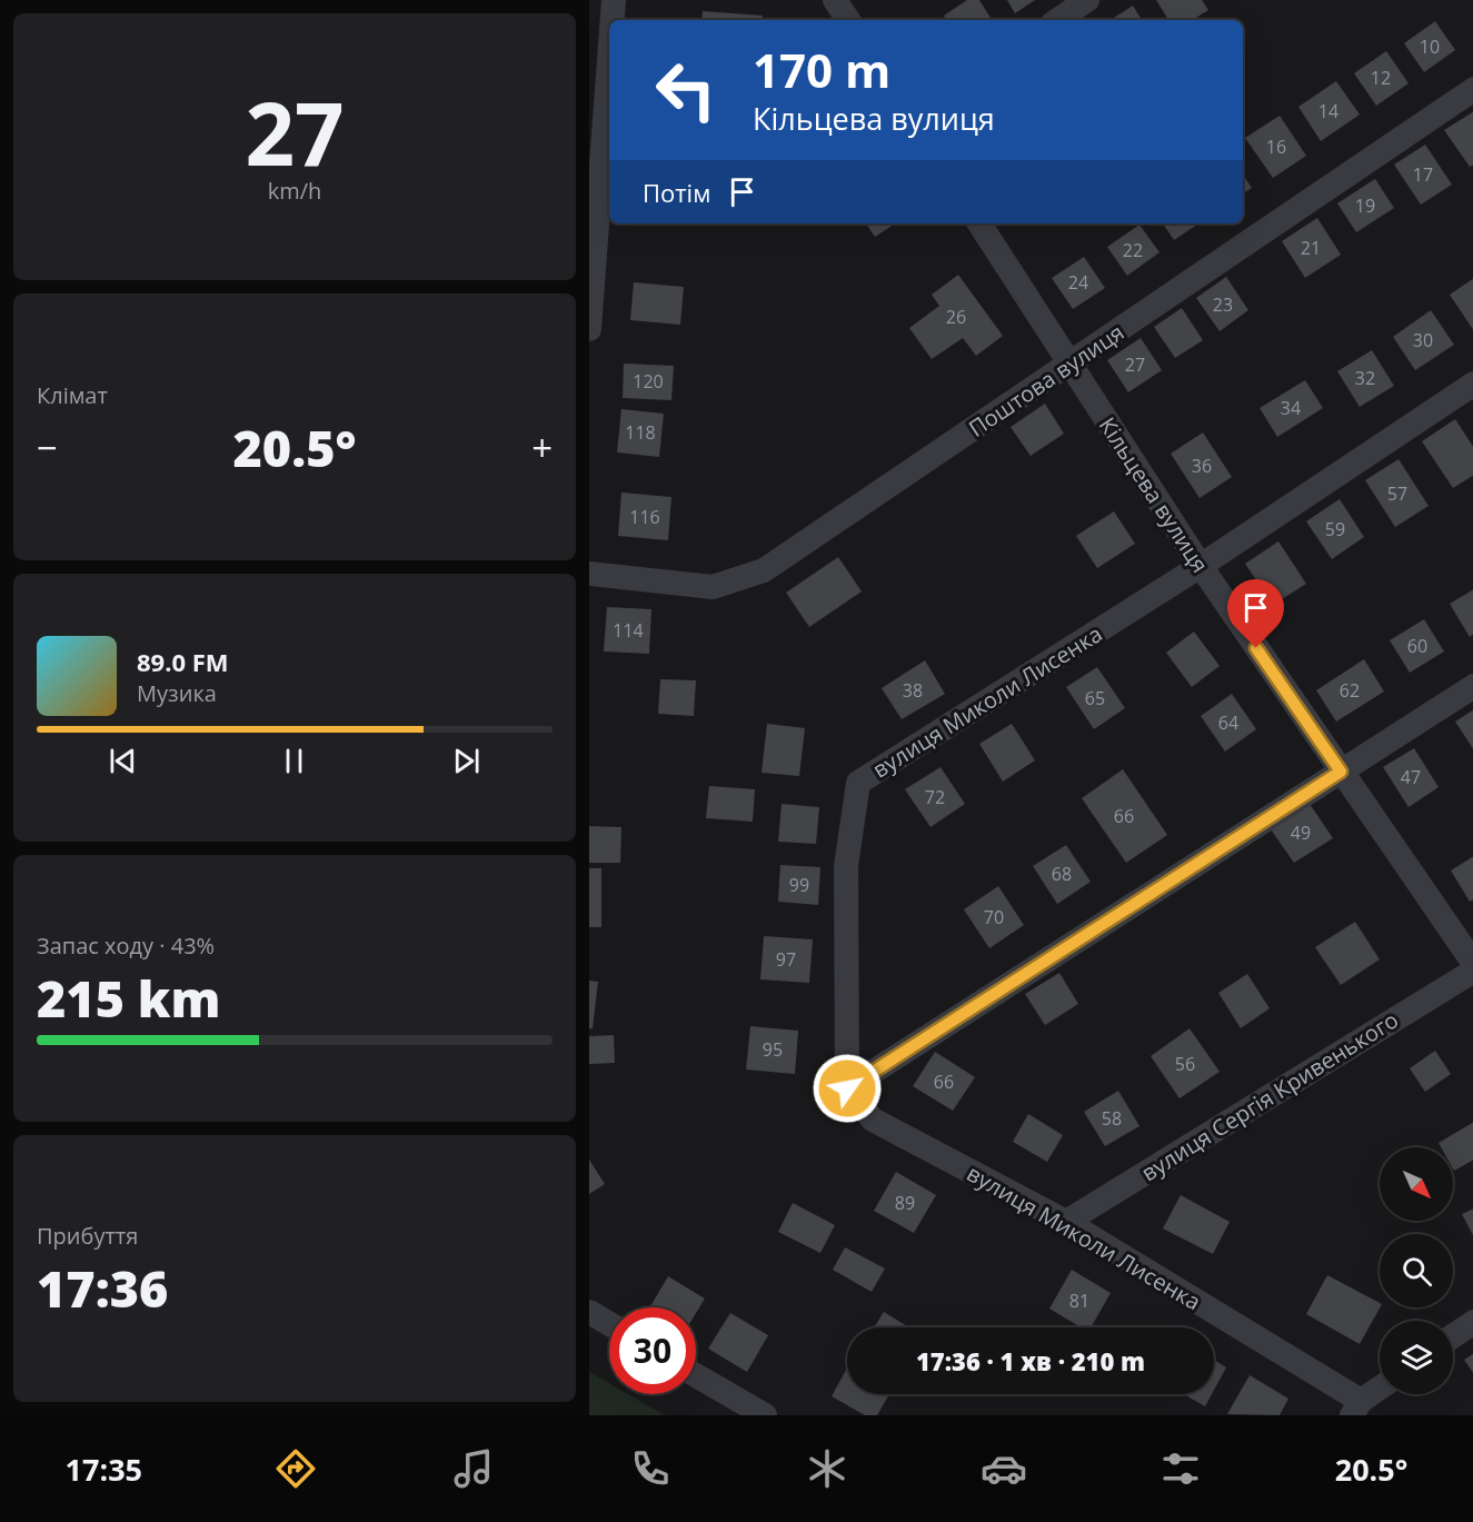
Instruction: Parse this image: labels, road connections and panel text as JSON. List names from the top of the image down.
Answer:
{
  "streets": {
    "street": [
      "Поштова вулиця",
      "Кільцева вулиця",
      "вулиця Миколи Лисенка",
      "вулиця Сергія Кривенького"
    ]
  },
  "crossings": [
    ["Поштова вулиця", "Кільцева вулиця"],
    ["Кільцева вулиця", "вулиця Миколи Лисенка"],
    ["вулиця Миколи Лисенка", "вулиця Сергія Кривенького"]
  ],
  "house_numbers": [
    "10",
    "12",
    "14",
    "16",
    "17",
    "19",
    "21",
    "22",
    "24",
    "23",
    "26",
    "30",
    "27",
    "32",
    "120",
    "34",
    "118",
    "36",
    "57",
    "116",
    "59",
    "114",
    "60",
    "38",
    "62",
    "65",
    "64",
    "47",
    "72",
    "66",
    "49",
    "68",
    "99",
    "70",
    "97",
    "95",
    "56",
    "66",
    "58",
    "89",
    "81"
  ],
  "north": "bottom right",
  "page": {
    "tile": [
      ["27", "km/h"],
      "Клімат",
      ["Запас ходу · 43%", "215 km"],
      ["Прибуття", "17:36"]
    ],
    "turn": ["170 m", "Кільцева вулиця"],
    "then": "Потім",
    "heat": ["−", "20.5°", "+"],
    "song": ["89.0 FM", "Музика"],
    "limit": "30",
    "trip": "17:36 · 1 хв · 210 m",
    "tabs": ["17:35", "20.5°"]
  }
}
